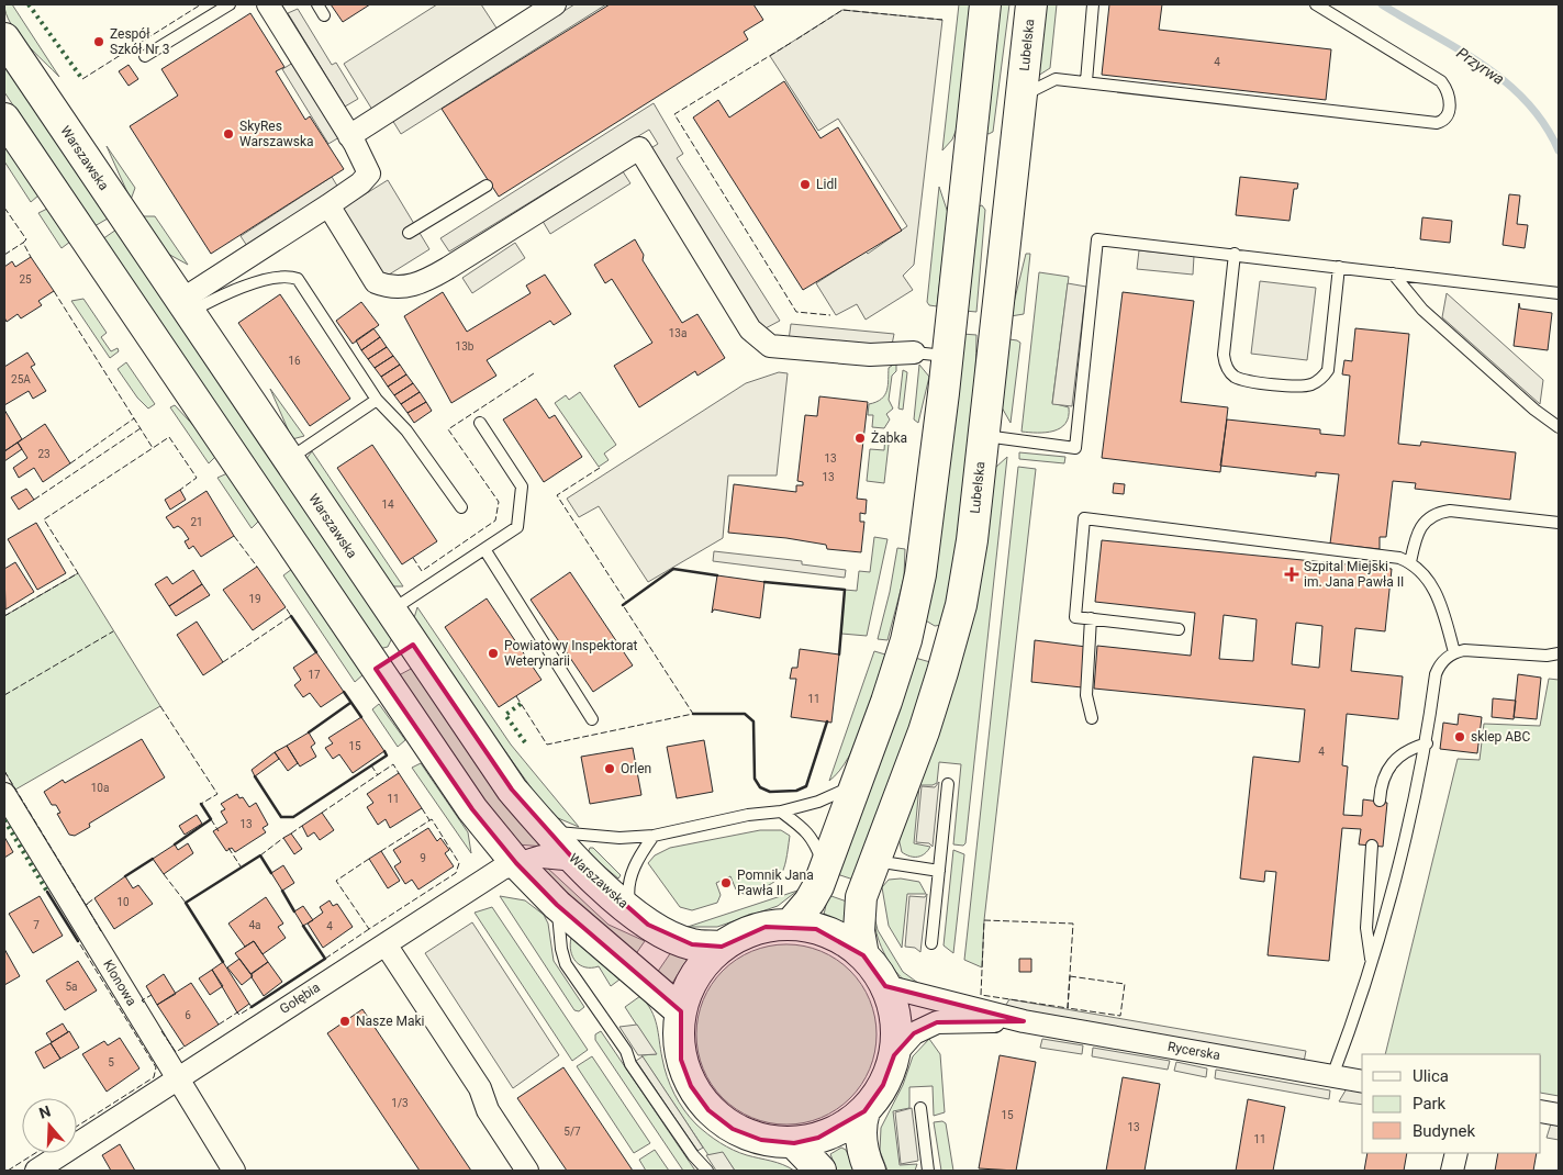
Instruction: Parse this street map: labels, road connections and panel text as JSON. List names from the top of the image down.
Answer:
{
  "streets": {
    "main road": ["Lubelska", "Warszawska"],
    "street": ["Klonowa", "Gołębia", "Rycerska"]
  },
  "crossings": [
    ["Warszawska", "Gołębia"],
    ["Klonowa", "Gołębia"]
  ],
  "water": ["Przyrwa"],
  "places": {
    "other": [
      "Zespół Szkół Nr 3",
      "SkyRes Warszawska",
      "Lidl",
      "Żabka",
      "Powiatowy Inspektorat Weterynarii",
      "sklep ABC",
      "Orlen",
      "Pomnik Jana Pawła II",
      "Nasze Maki"
    ],
    "health": ["Szpital Miejski im. Jana Pawła II"]
  },
  "house_numbers": [
    "4",
    "25",
    "13a",
    "13b",
    "16",
    "25A",
    "23",
    "13",
    "13",
    "14",
    "21",
    "19",
    "17",
    "11",
    "15",
    "4",
    "10a",
    "11",
    "13",
    "9",
    "10",
    "7",
    "4a",
    "4",
    "5a",
    "6",
    "5",
    "1/3",
    "15",
    "13",
    "5/7",
    "11"
  ],
  "legend": ["Ulica", "Park", "Budynek"],
  "north": "top"
}
